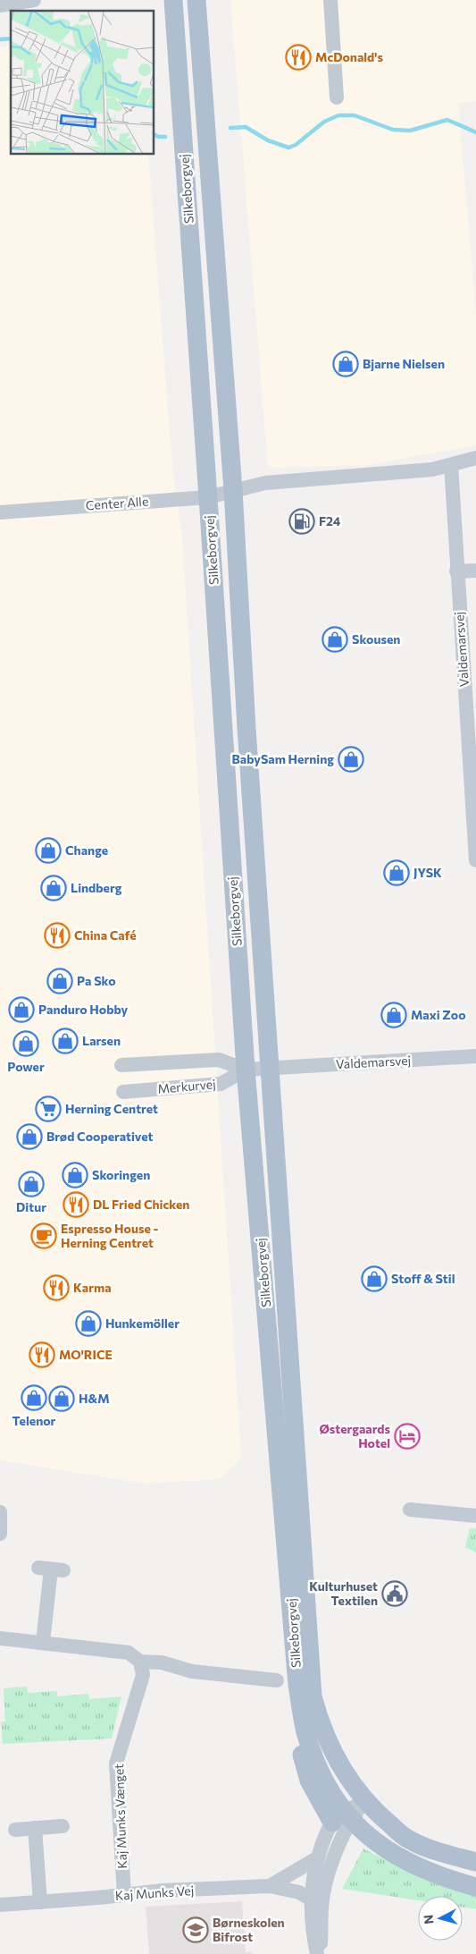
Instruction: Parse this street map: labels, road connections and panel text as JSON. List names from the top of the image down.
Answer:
{
  "streets": {
    "main road": ["Silkeborgvej"],
    "street": [
      "Center Alle",
      "Valdemarsvej",
      "Merkurvej",
      "Kaj Munks Vænget",
      "Kaj Munks Vej"
    ]
  },
  "crossings": [
    ["Silkeborgvej", "Center Alle"],
    ["Silkeborgvej", "Valdemarsvej"],
    ["Silkeborgvej", "Merkurvej"],
    ["Valdemarsvej", "Merkurvej"],
    ["Kaj Munks Vænget", "Kaj Munks Vej"]
  ],
  "places": {
    "restaurant": [
      "McDonald's",
      "China Café",
      "DL Fried Chicken",
      "Karma",
      "MO'RICE"
    ],
    "shop": [
      "Bjarne Nielsen",
      "Skousen",
      "BabySam Herning",
      "Change",
      "JYSK",
      "Lindberg",
      "Pa Sko",
      "Panduro Hobby",
      "Maxi Zoo",
      "Larsen",
      "Power",
      "Brød Cooperativet",
      "Skoringen",
      "Ditur",
      "Stoff & Stil",
      "Hunkemöller",
      "Telenor",
      "H&M"
    ],
    "fuel station": ["F24"],
    "supermarket": ["Herning Centret"],
    "cafe": ["Espresso House - Herning Centret"],
    "hotel": ["Østergaards Hotel"],
    "public building": ["Kulturhuset Textilen"],
    "school or university": ["Børneskolen Bifrost"]
  },
  "north": "left"
}
